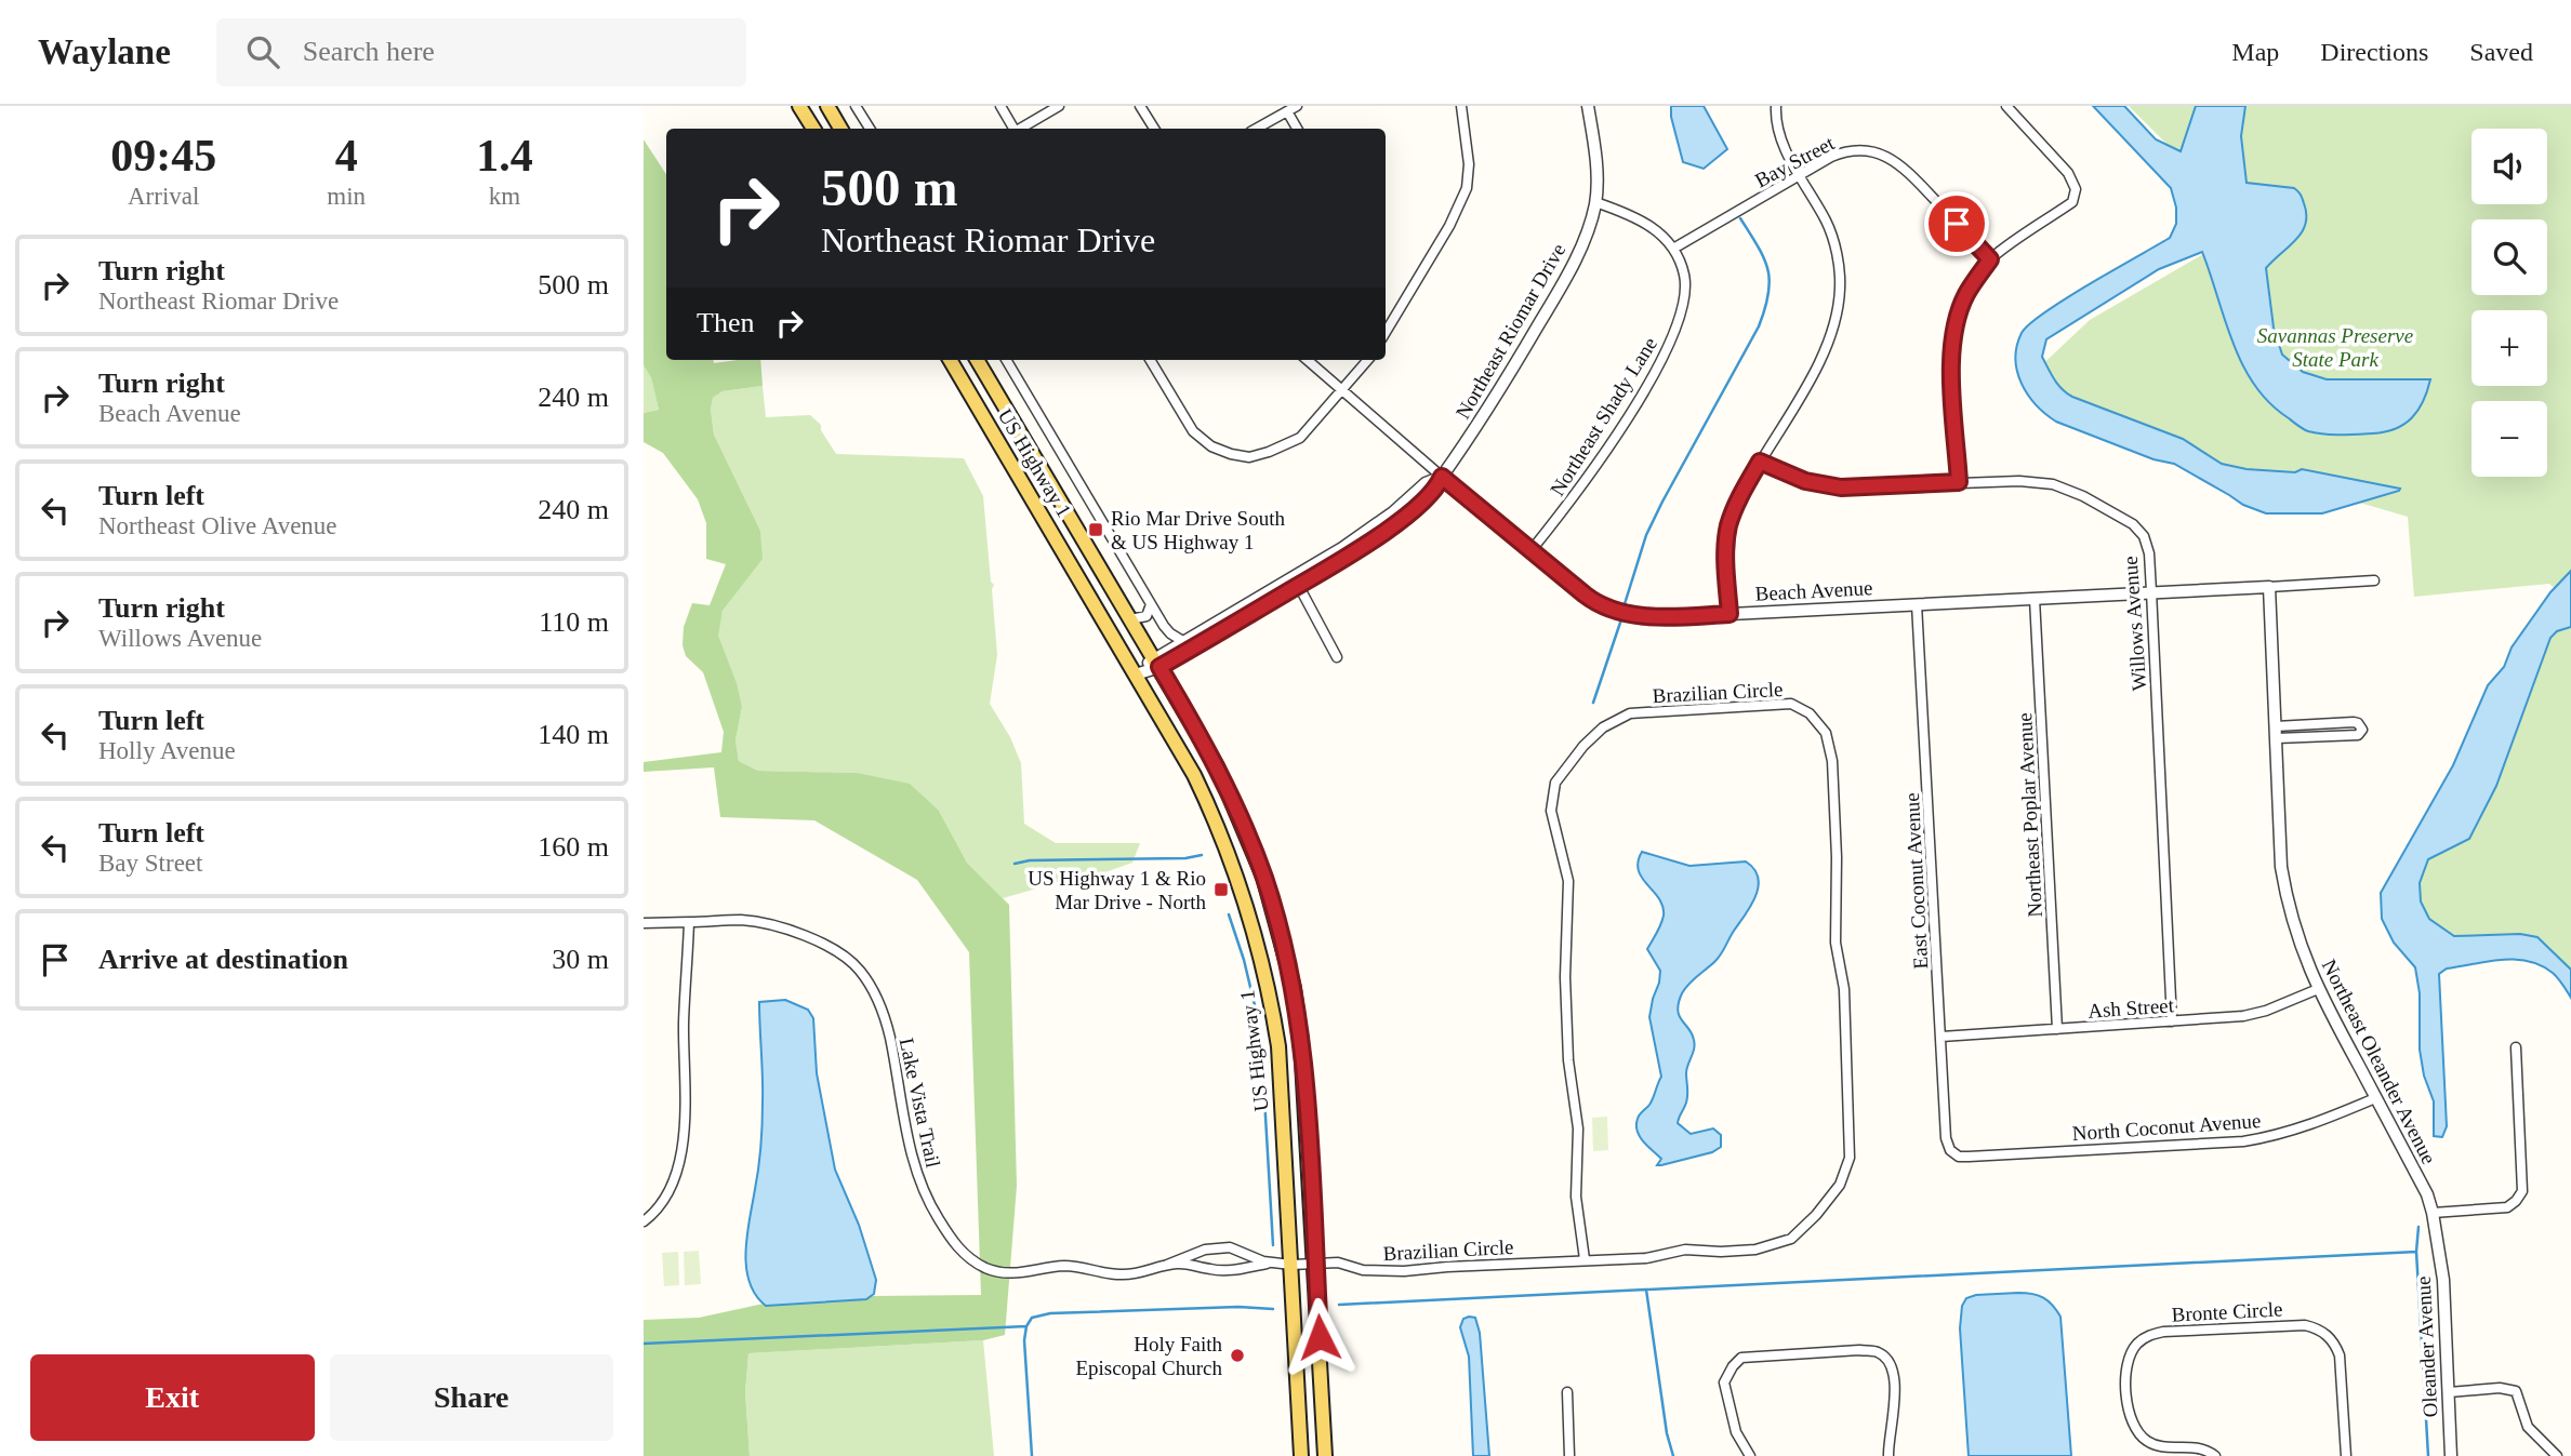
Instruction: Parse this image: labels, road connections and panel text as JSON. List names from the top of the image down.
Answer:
{
  "streets": {
    "main road": ["US Highway 1"],
    "street": [
      "Bay Street",
      "Northeast Riomar Drive",
      "Northeast Shady Lane",
      "Beach Avenue",
      "Willows Avenue",
      "Brazilian Circle",
      "Northeast Poplar Avenue",
      "East Coconut Avenue",
      "Ash Street",
      "Northeast Oleander Avenue",
      "Lake Vista Trail",
      "North Coconut Avenue",
      "Bronte Circle",
      "Oleander Avenue"
    ]
  },
  "crossings": [
    ["Bay Street", "Northeast Shady Lane"],
    ["Northeast Riomar Drive", "US Highway 1"],
    ["Northeast Riomar Drive", "Beach Avenue"],
    ["Northeast Shady Lane", "Beach Avenue"],
    ["US Highway 1", "Brazilian Circle"],
    ["US Highway 1", "Lake Vista Trail"],
    ["Beach Avenue", "Willows Avenue"],
    ["Beach Avenue", "Northeast Poplar Avenue"],
    ["Beach Avenue", "East Coconut Avenue"],
    ["Beach Avenue", "Northeast Oleander Avenue"],
    ["Willows Avenue", "Ash Street"],
    ["Brazilian Circle", "Lake Vista Trail"],
    ["Northeast Poplar Avenue", "Ash Street"],
    ["East Coconut Avenue", "Ash Street"],
    ["East Coconut Avenue", "North Coconut Avenue"],
    ["Ash Street", "Northeast Oleander Avenue"],
    ["Northeast Oleander Avenue", "North Coconut Avenue"],
    ["Northeast Oleander Avenue", "Oleander Avenue"]
  ],
  "parks": ["Savannas Preserve State Park"],
  "places": {
    "transit": ["Rio Mar Drive South & US Highway 1", "US Highway 1 & Rio Mar Drive - North"],
    "other": ["Holy Faith Episcopal Church"]
  },
  "page": {
    "header": "Waylane",
    "search": "Search here",
    "nav": ["Map", "Directions", "Saved"],
    "eta": [
      "09:45",
      "Arrival",
      "4",
      "min",
      "1.4",
      "km"
    ],
    "map_buttons": ["+", "−"],
    "turn": ["500 m", "Northeast Riomar Drive"],
    "list": [
      {
        "name": "Turn right",
        "note": "Northeast Riomar Drive",
        "value": "500 m"
      },
      {
        "name": "Turn right",
        "note": "Beach Avenue",
        "value": "240 m"
      },
      {
        "name": "Turn left",
        "note": "Northeast Olive Avenue",
        "value": "240 m"
      },
      {
        "name": "Turn right",
        "note": "Willows Avenue",
        "value": "110 m"
      },
      {
        "name": "Turn left",
        "note": "Holly Avenue",
        "value": "140 m"
      },
      {
        "name": "Turn left",
        "note": "Bay Street",
        "value": "160 m"
      },
      {
        "name": "Arrive at destination",
        "value": "30 m"
      }
    ],
    "then": "Then",
    "buttons": ["Exit", "Share"]
  }
}
